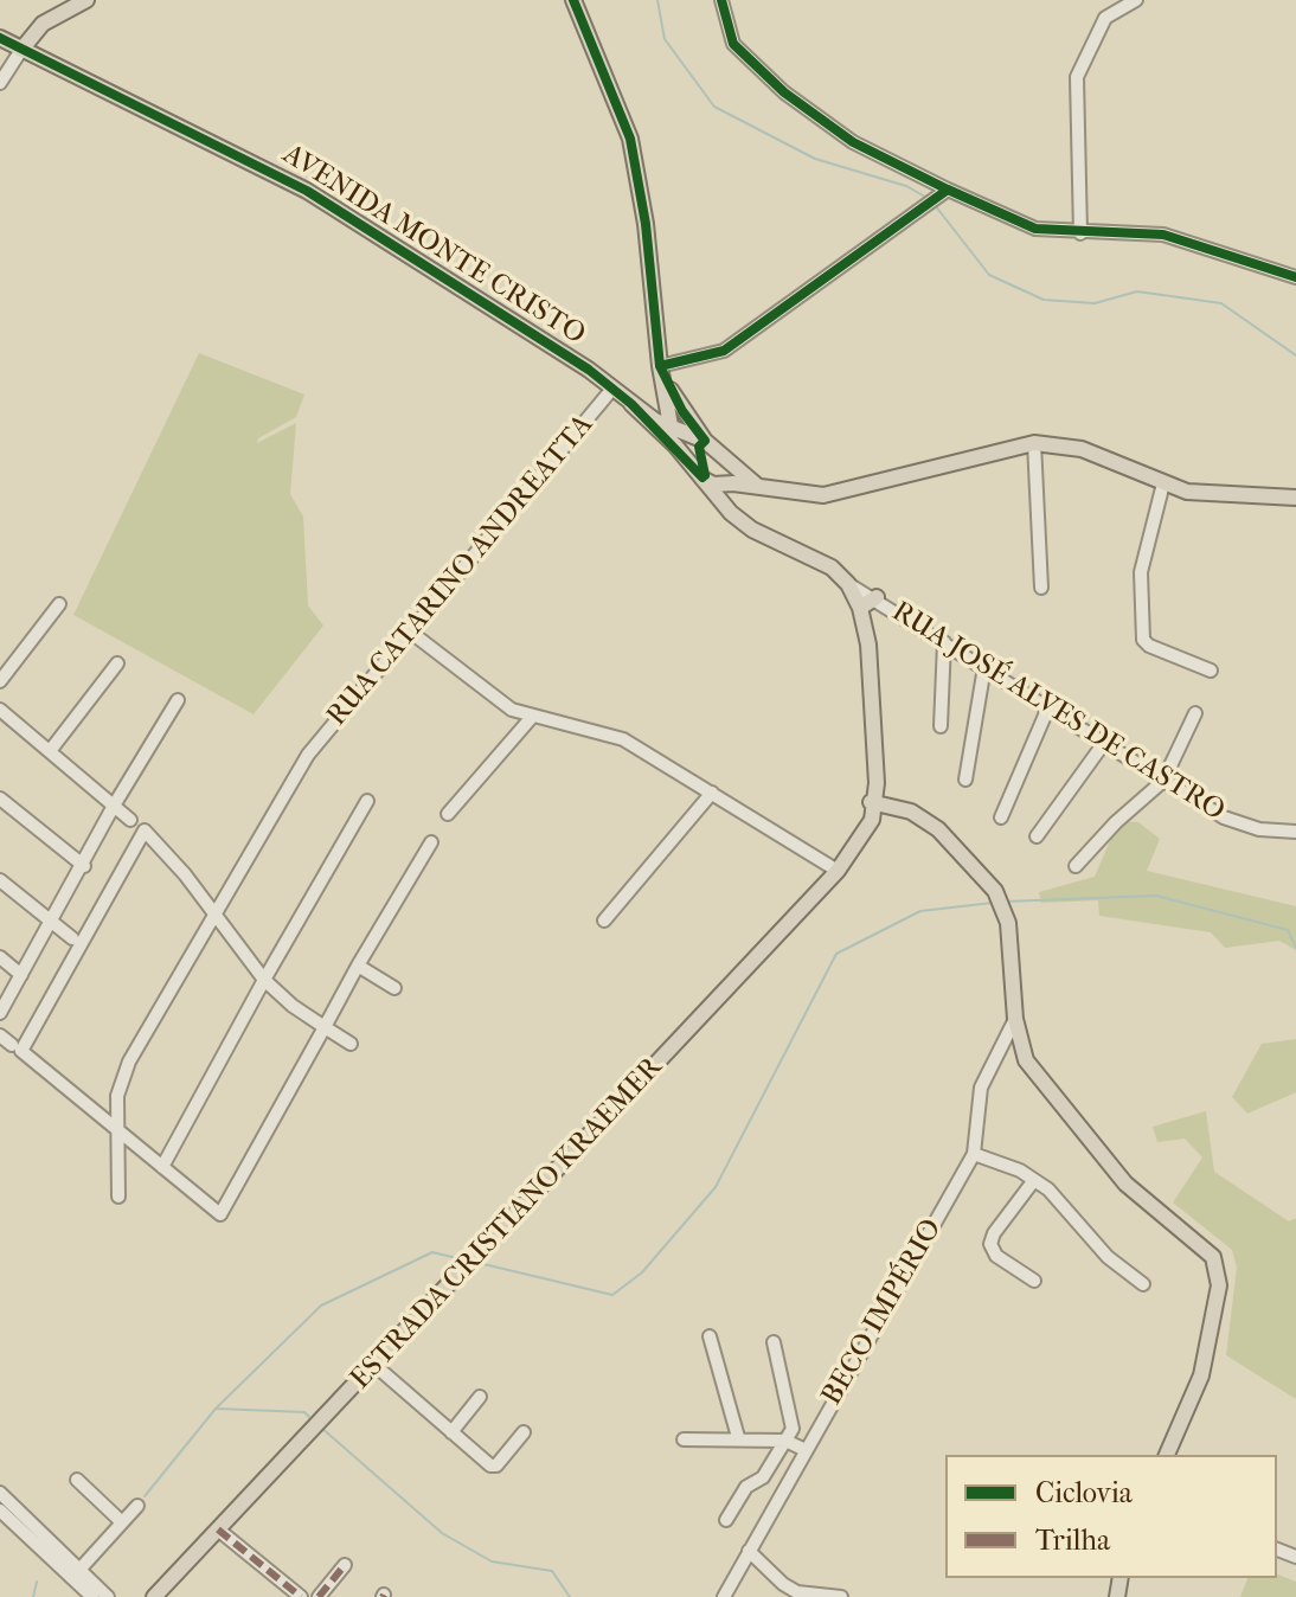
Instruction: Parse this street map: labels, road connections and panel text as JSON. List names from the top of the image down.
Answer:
{
  "streets": {
    "main road": ["AVENIDA MONTE CRISTO", "ESTRADA CRISTIANO KRAEMER"],
    "street": ["RUA CATARINO ANDREATTA", "RUA JOSÉ ALVES DE CASTRO", "BECO IMPÉRIO"]
  },
  "crossings": [
    ["AVENIDA MONTE CRISTO", "RUA CATARINO ANDREATTA"],
    ["RUA JOSÉ ALVES DE CASTRO", "ESTRADA CRISTIANO KRAEMER"]
  ],
  "legend": ["Ciclovia", "Trilha"]
}
